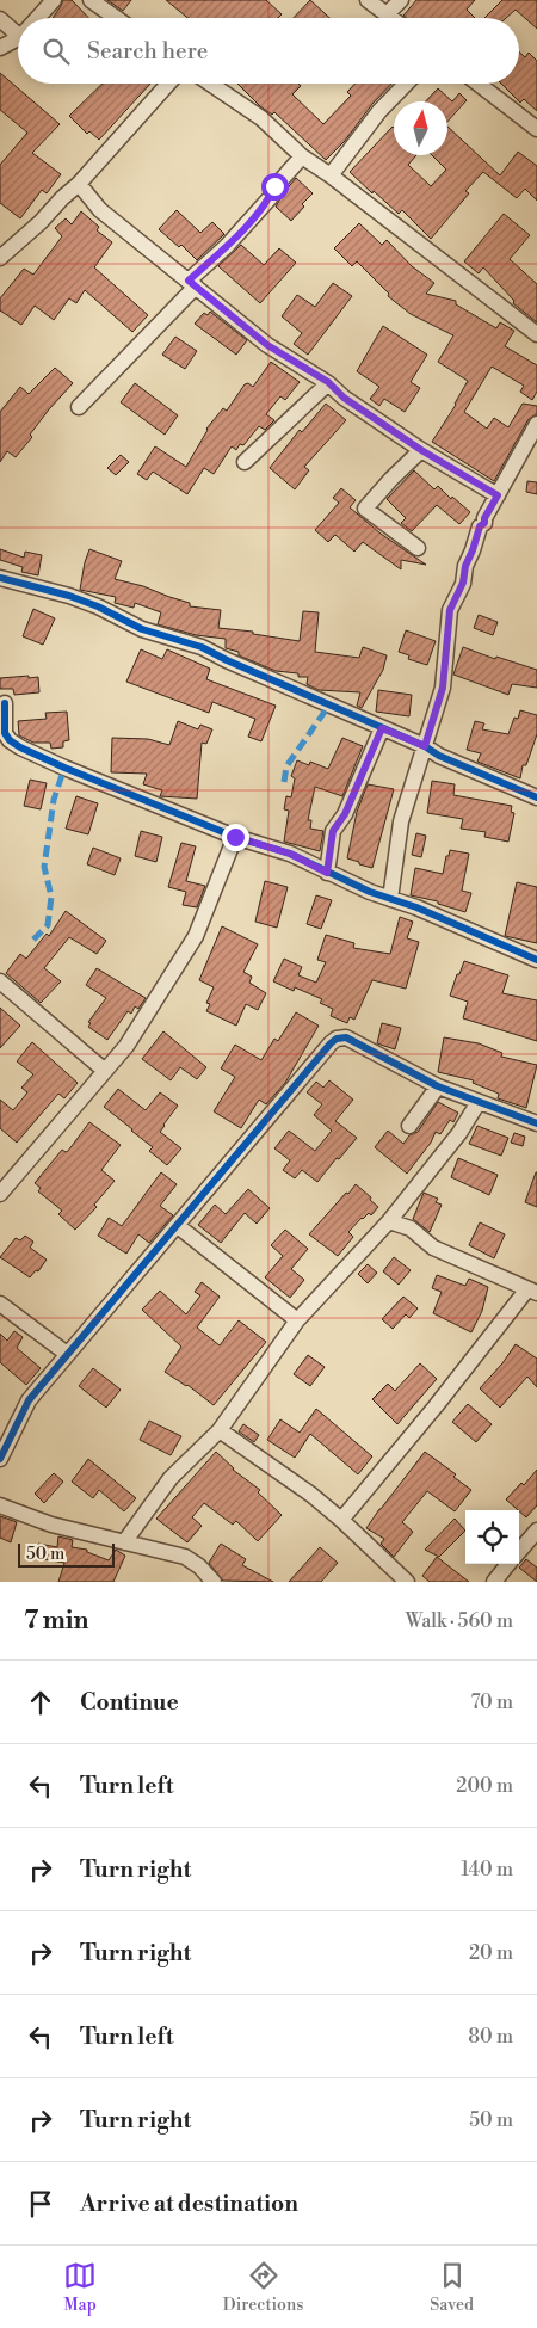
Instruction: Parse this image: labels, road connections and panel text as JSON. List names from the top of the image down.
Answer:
{
  "scale_bar": "50 m",
  "north": "top",
  "page": {
    "search": "Search here",
    "scale": "50 m",
    "heading": ["7 min", "Walk · 560 m"],
    "list": [
      ["Continue", "70 m"],
      ["Turn left", "200 m"],
      ["Turn right", "140 m"],
      ["Turn right", "20 m"],
      ["Turn left", "80 m"],
      ["Turn right", "50 m"],
      "Arrive at destination"
    ],
    "nav": ["Map", "Directions", "Saved"]
  }
}
